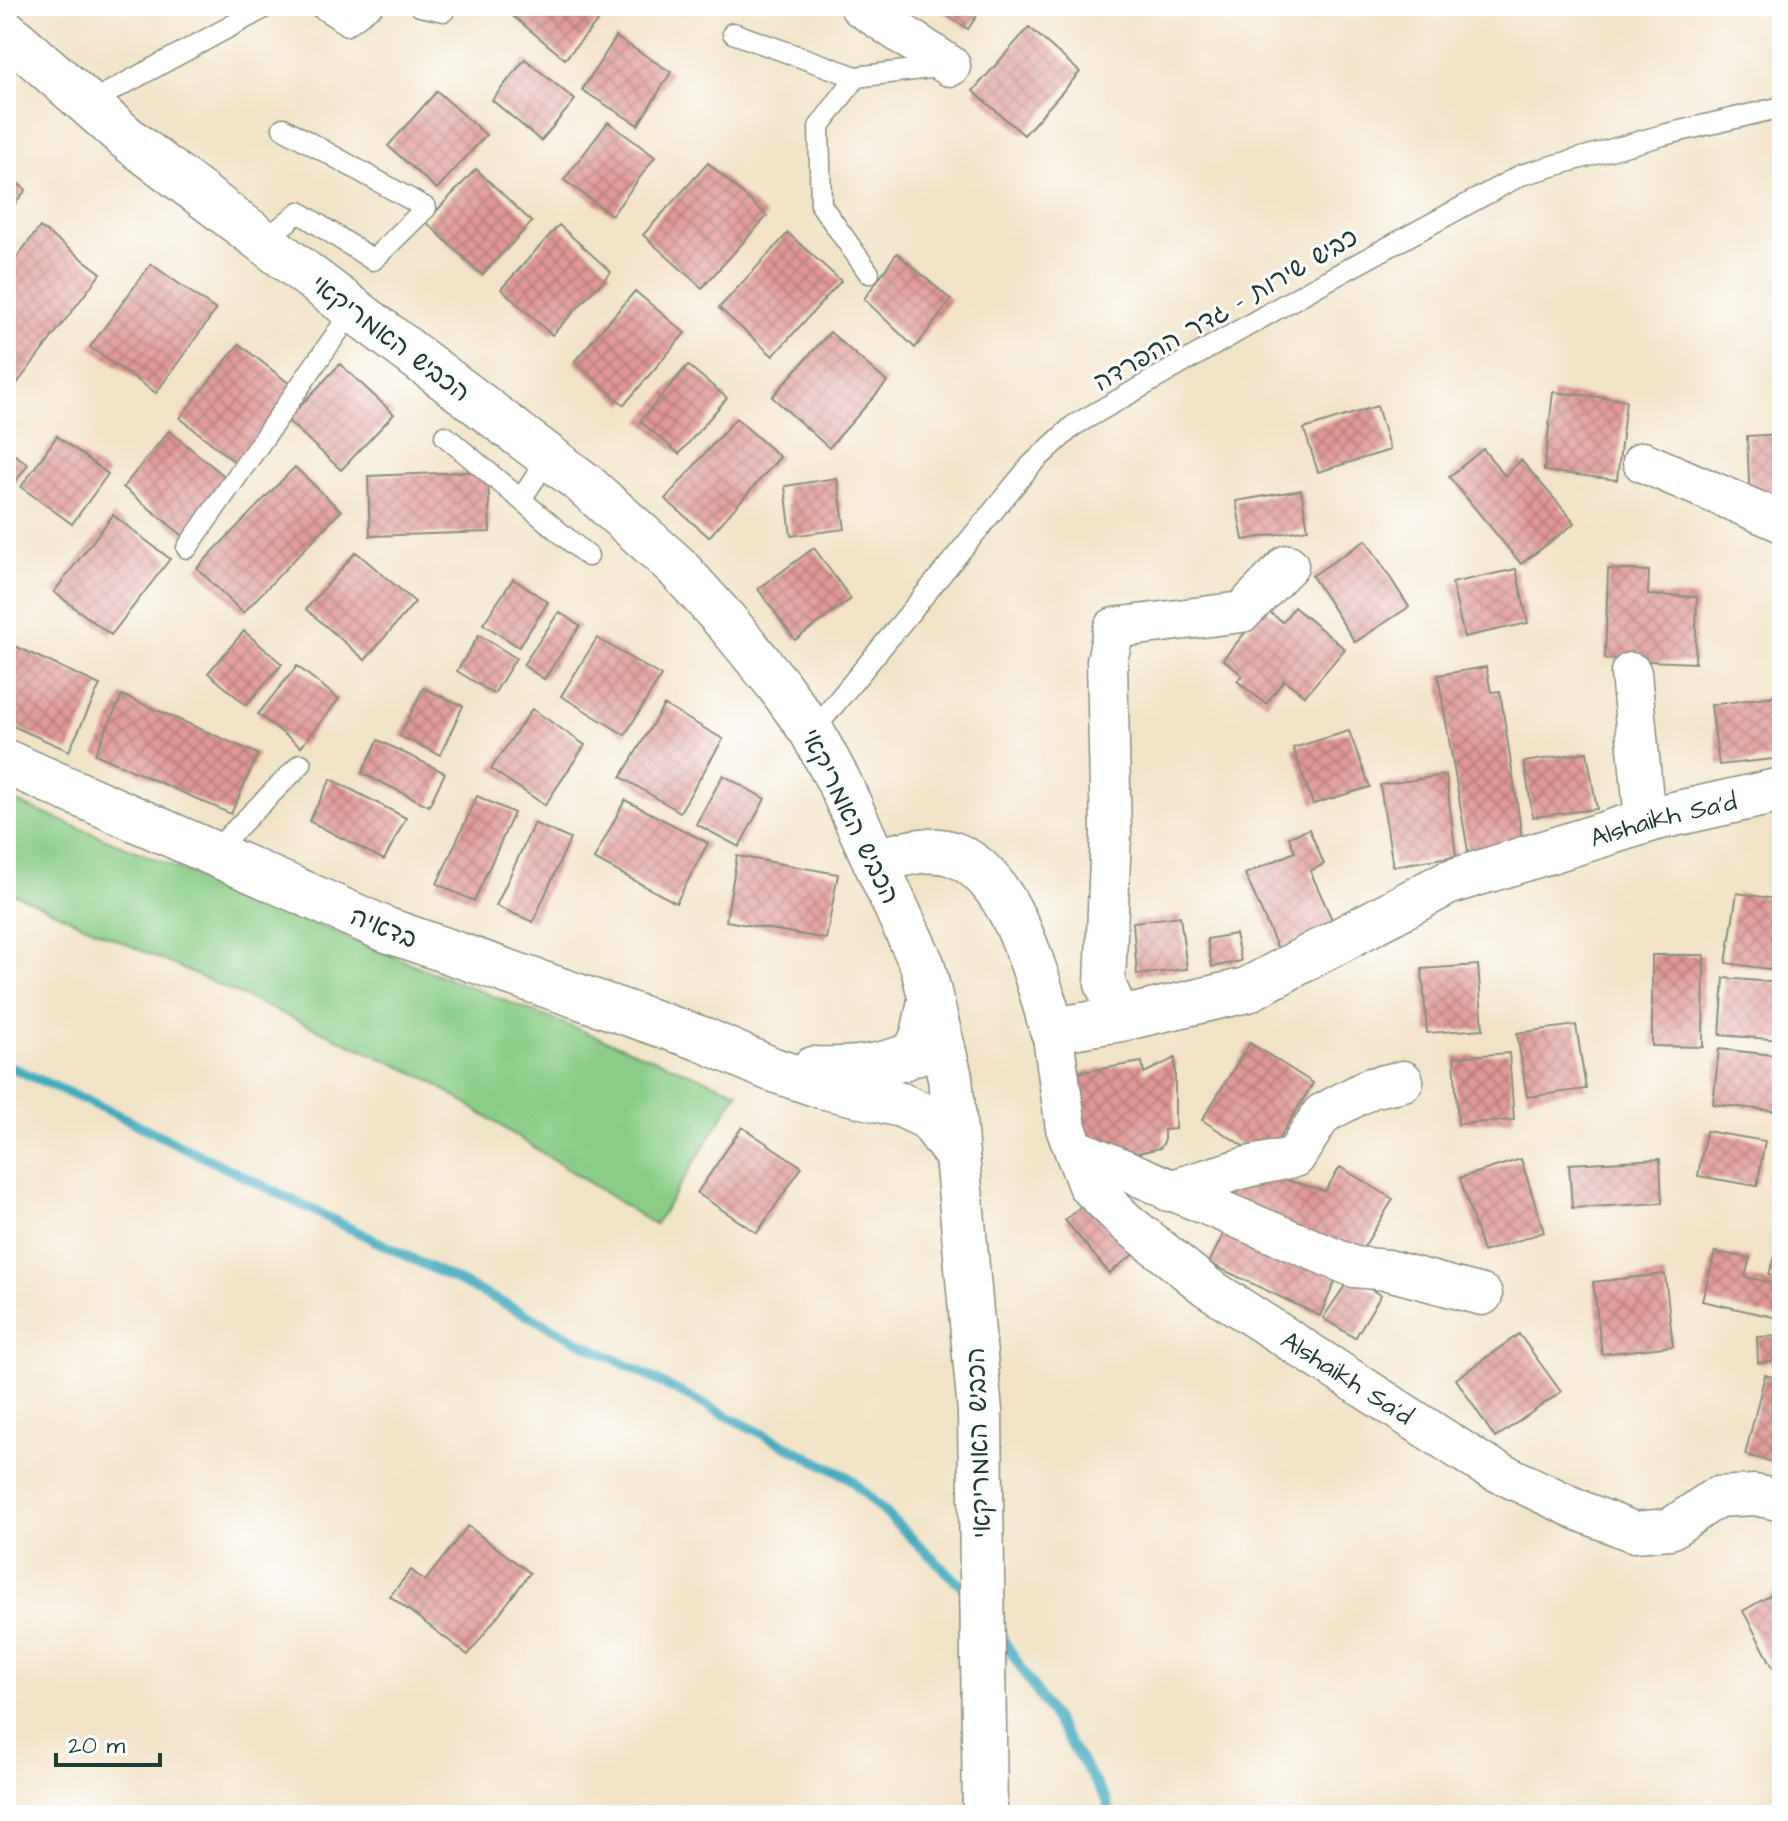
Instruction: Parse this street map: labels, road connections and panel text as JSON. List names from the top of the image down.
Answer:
{
  "streets": {
    "main road": ["הכביש האמריקאי", "Alshaikh Sa'd", "בדאיה"],
    "lane": ["כביש שירות - גדר ההפרדה"]
  },
  "crossings": [
    ["כביש שירות - גדר ההפרדה", "הכביש האמריקאי"],
    ["הכביש האמריקאי", "Alshaikh Sa'd"]
  ],
  "scale_bar": "20 m"
}
